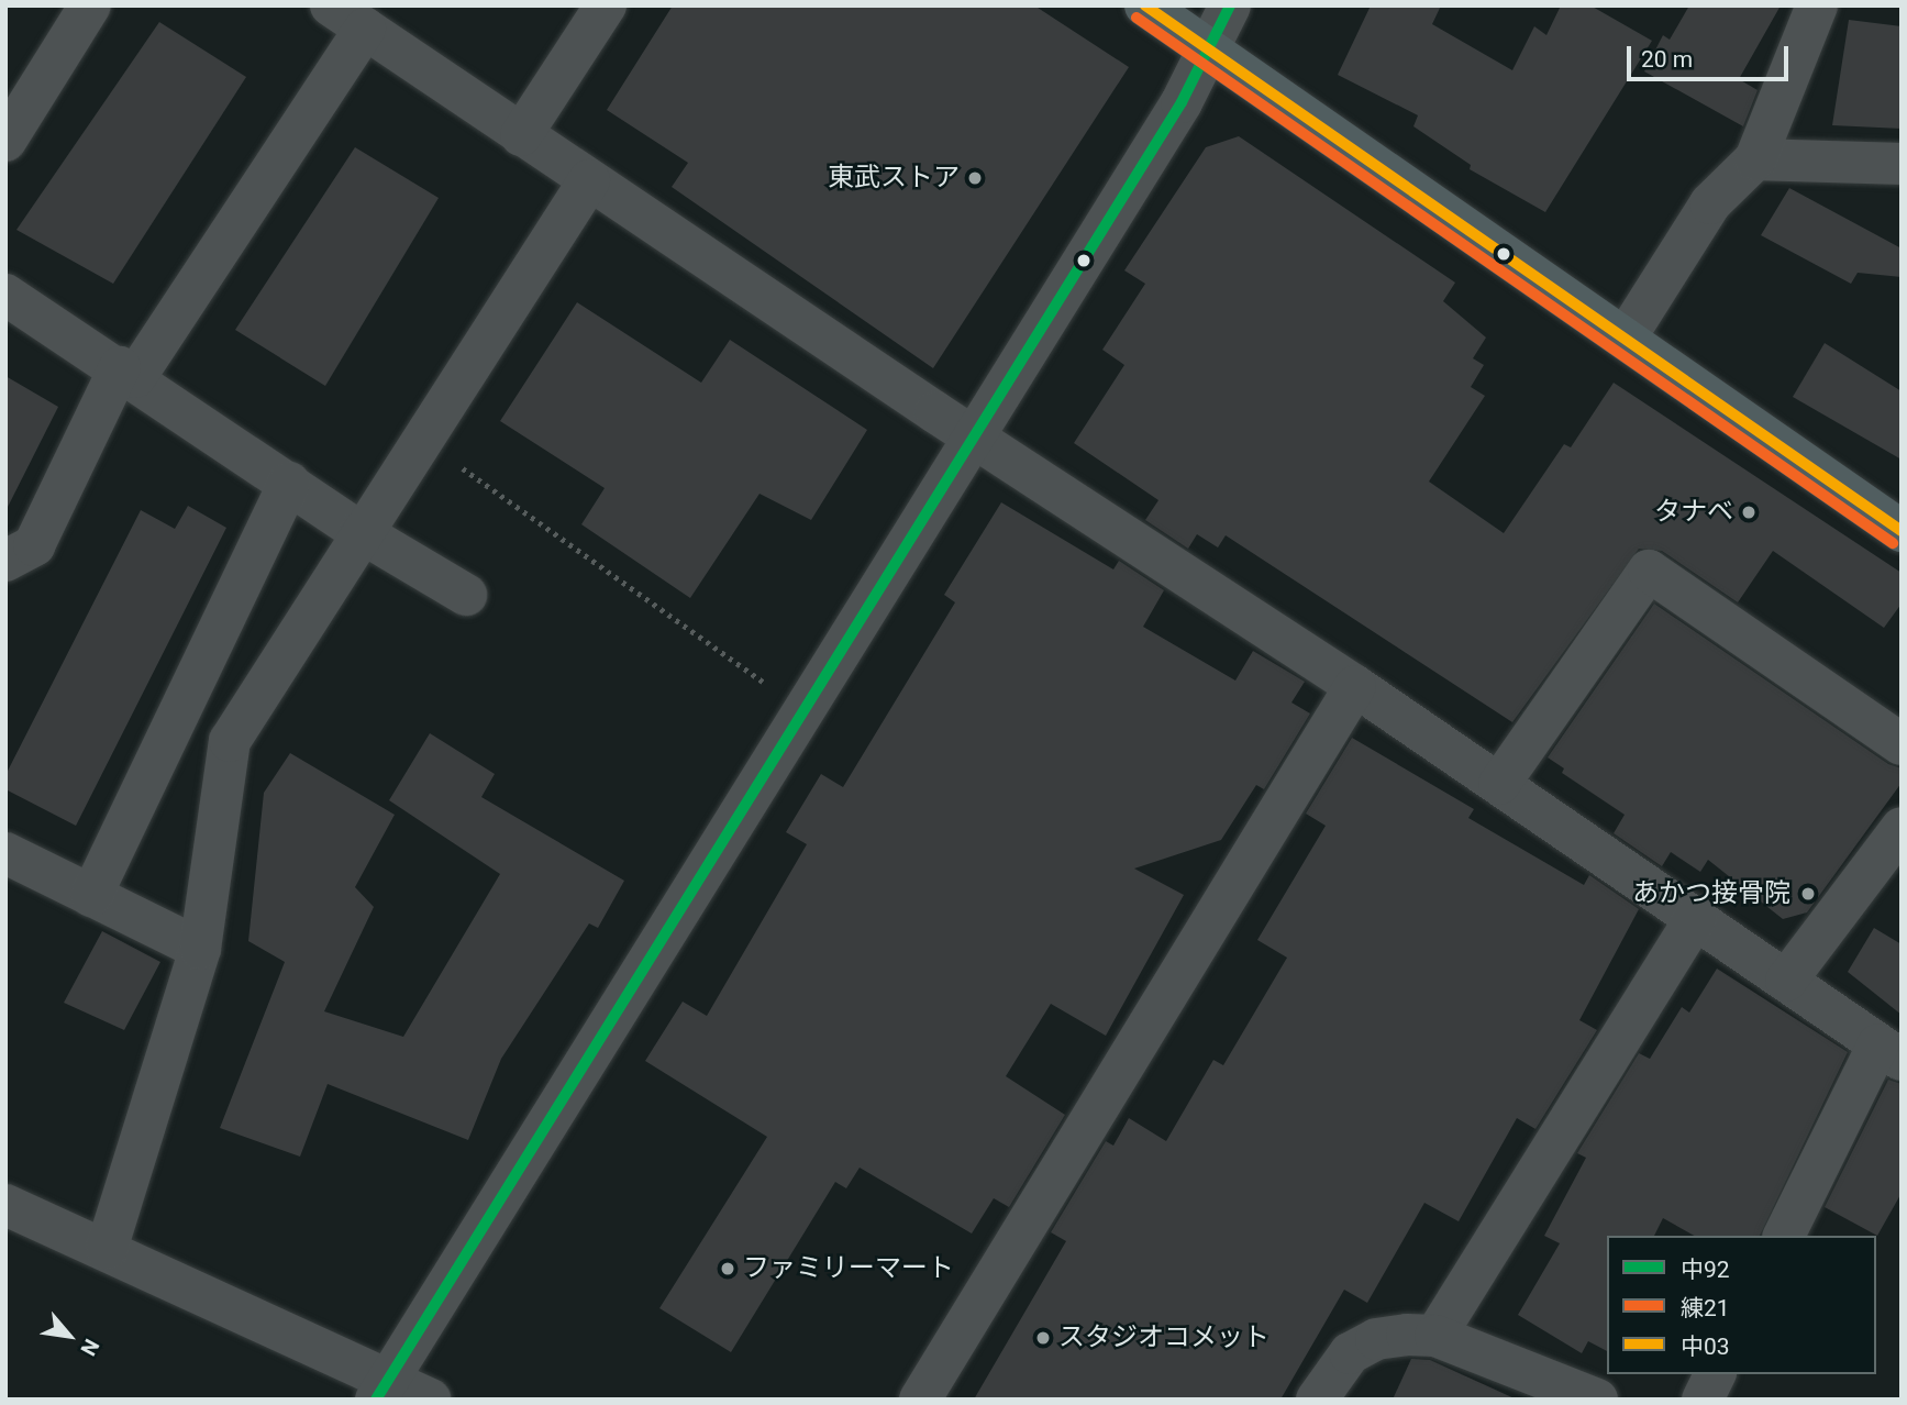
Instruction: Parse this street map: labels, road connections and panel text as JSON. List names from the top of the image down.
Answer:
{
  "places": [
    "東武ストア",
    "タナベ",
    "あかつ接骨院",
    "ファミリーマート",
    "スタジオコメット"
  ],
  "lines": ["transit line 中92", "transit line 中03", "transit line 練21"],
  "legend": ["中92", "練21", "中03"],
  "scale_bar": "20 m",
  "north": "bottom right"
}
